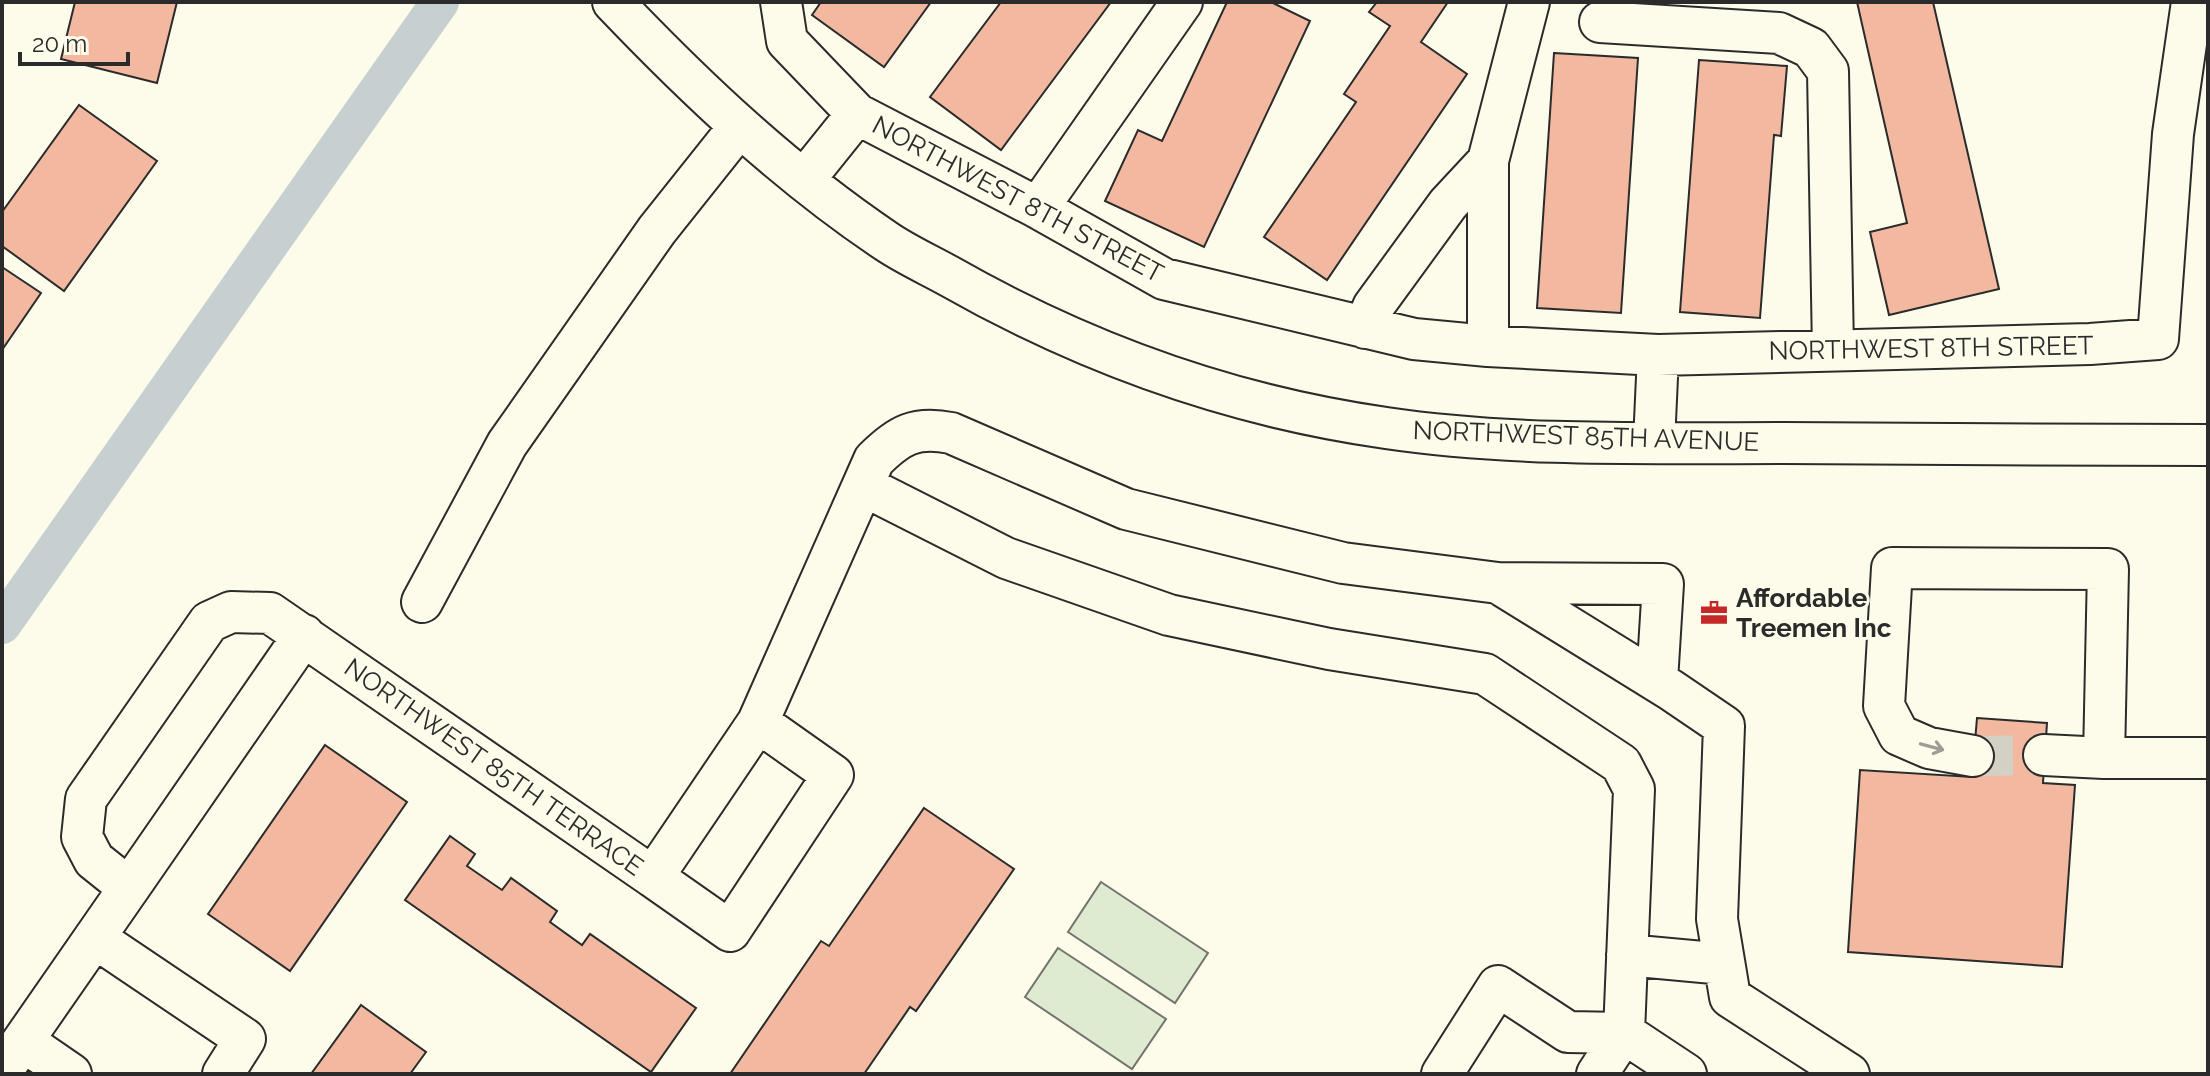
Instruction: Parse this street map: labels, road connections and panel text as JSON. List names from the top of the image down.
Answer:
{
  "streets": {
    "street": ["NORTHWEST 8TH STREET", "NORTHWEST 85TH AVENUE", "NORTHWEST 85TH TERRACE"]
  },
  "places": {
    "office": ["Affordable Treemen Inc"]
  },
  "scale_bar": "20 m"
}
